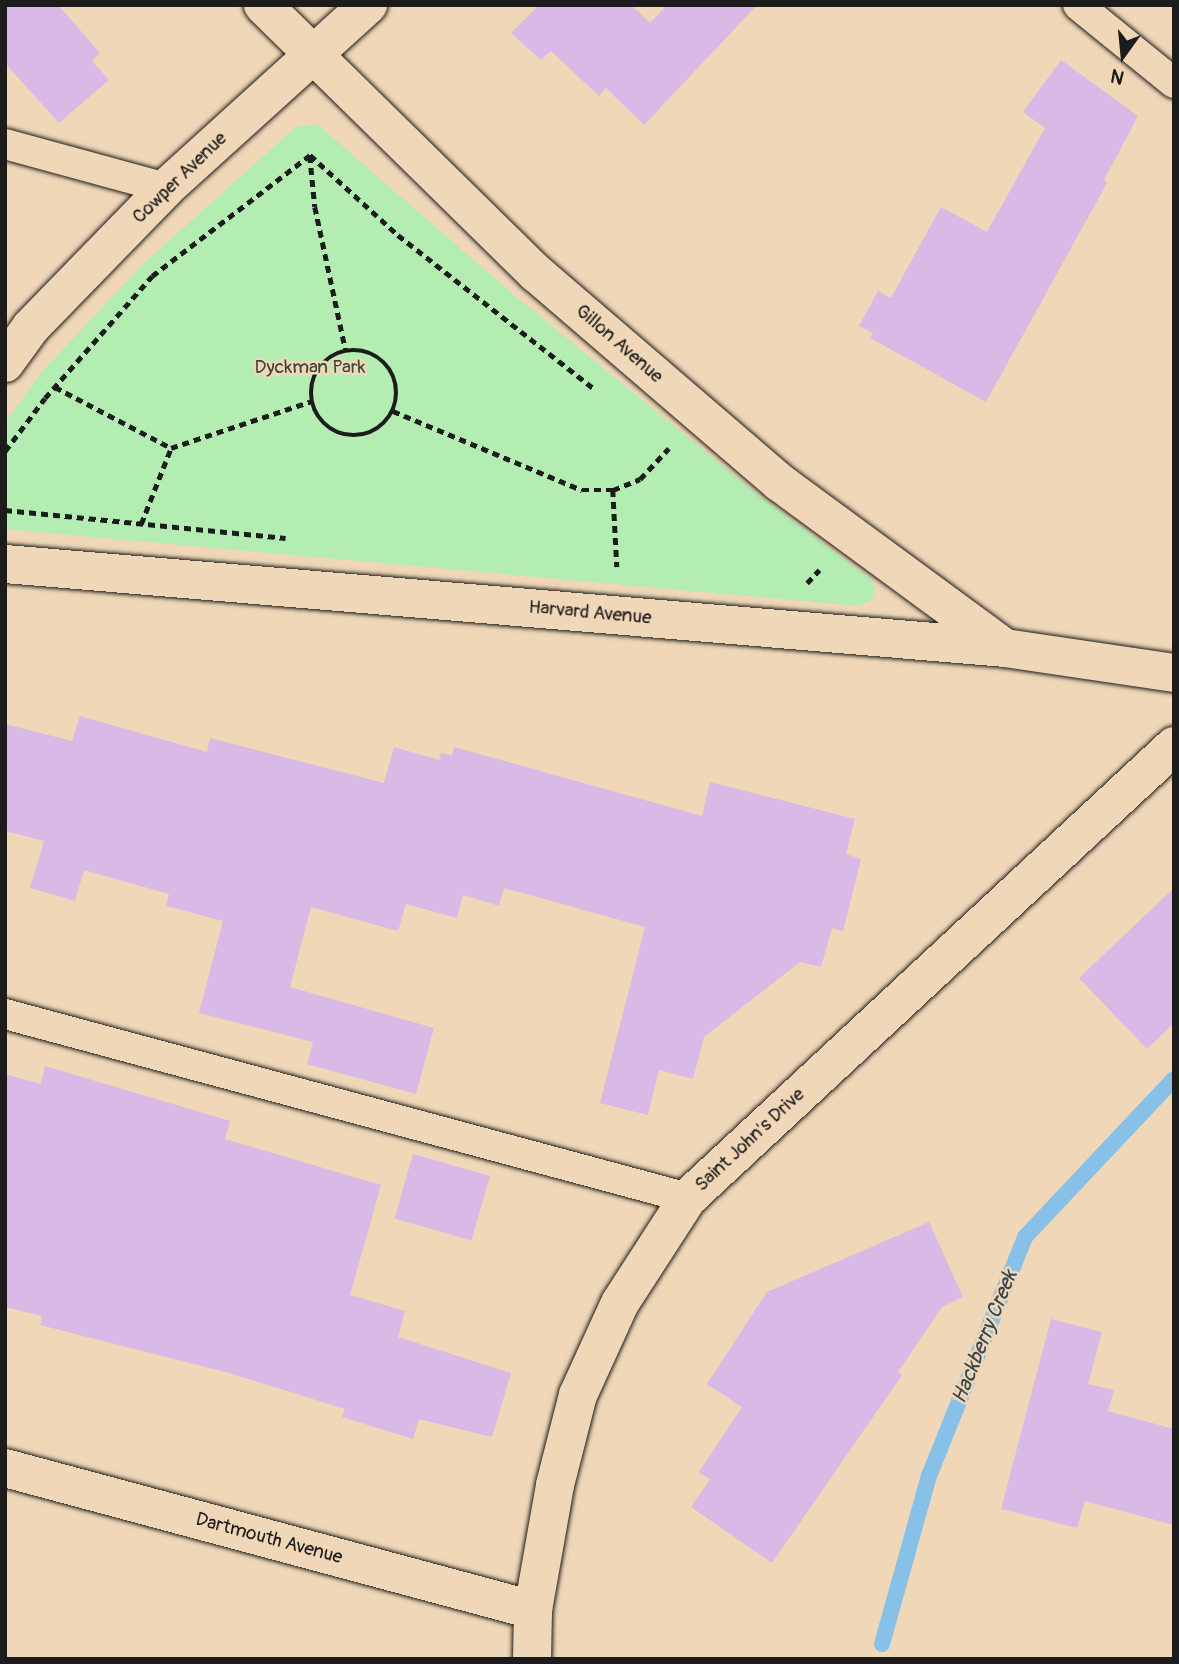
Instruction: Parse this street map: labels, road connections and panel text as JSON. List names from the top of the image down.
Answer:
{
  "streets": {
    "street": [
      "Cowper Avenue",
      "Gillon Avenue",
      "Harvard Avenue",
      "Saint John's Drive",
      "Dartmouth Avenue"
    ]
  },
  "crossings": [
    ["Cowper Avenue", "Gillon Avenue"],
    ["Gillon Avenue", "Harvard Avenue"],
    ["Saint John's Drive", "Dartmouth Avenue"]
  ],
  "water": ["Hackberry Creek"],
  "parks": ["Dyckman Park"],
  "north": "bottom"
}
